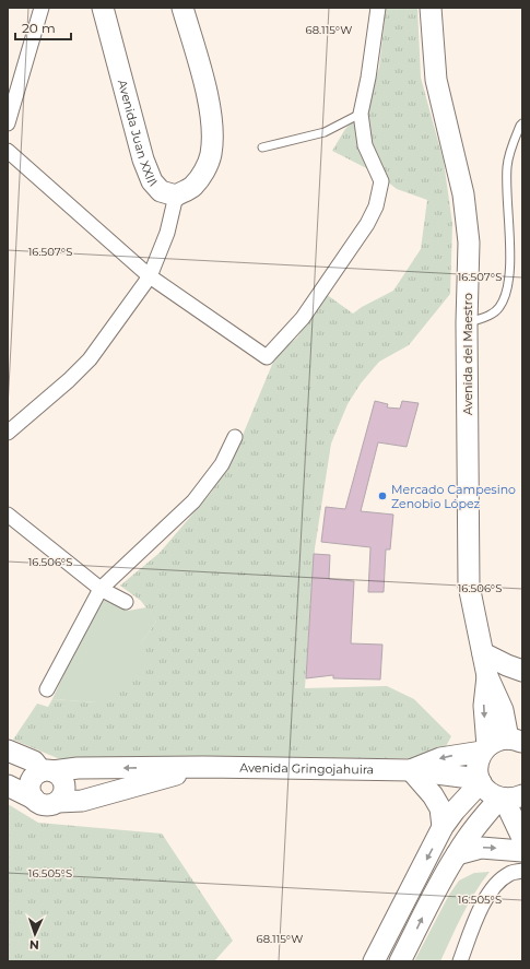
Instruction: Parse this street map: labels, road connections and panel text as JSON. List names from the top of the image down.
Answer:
{
  "streets": {
    "main road": ["Avenida Juan XXIII", "Avenida del Maestro", "Avenida Gringojahuira"]
  },
  "crossings": [
    ["Avenida del Maestro", "Avenida Gringojahuira"]
  ],
  "places": ["Mercado Campesino Zenobio López"],
  "scale_bar": "20 m",
  "north": "bottom",
  "coordinates": [
    "68.115°W",
    "16.507°S",
    "16.506°S",
    "16.505°S"
  ]
}
